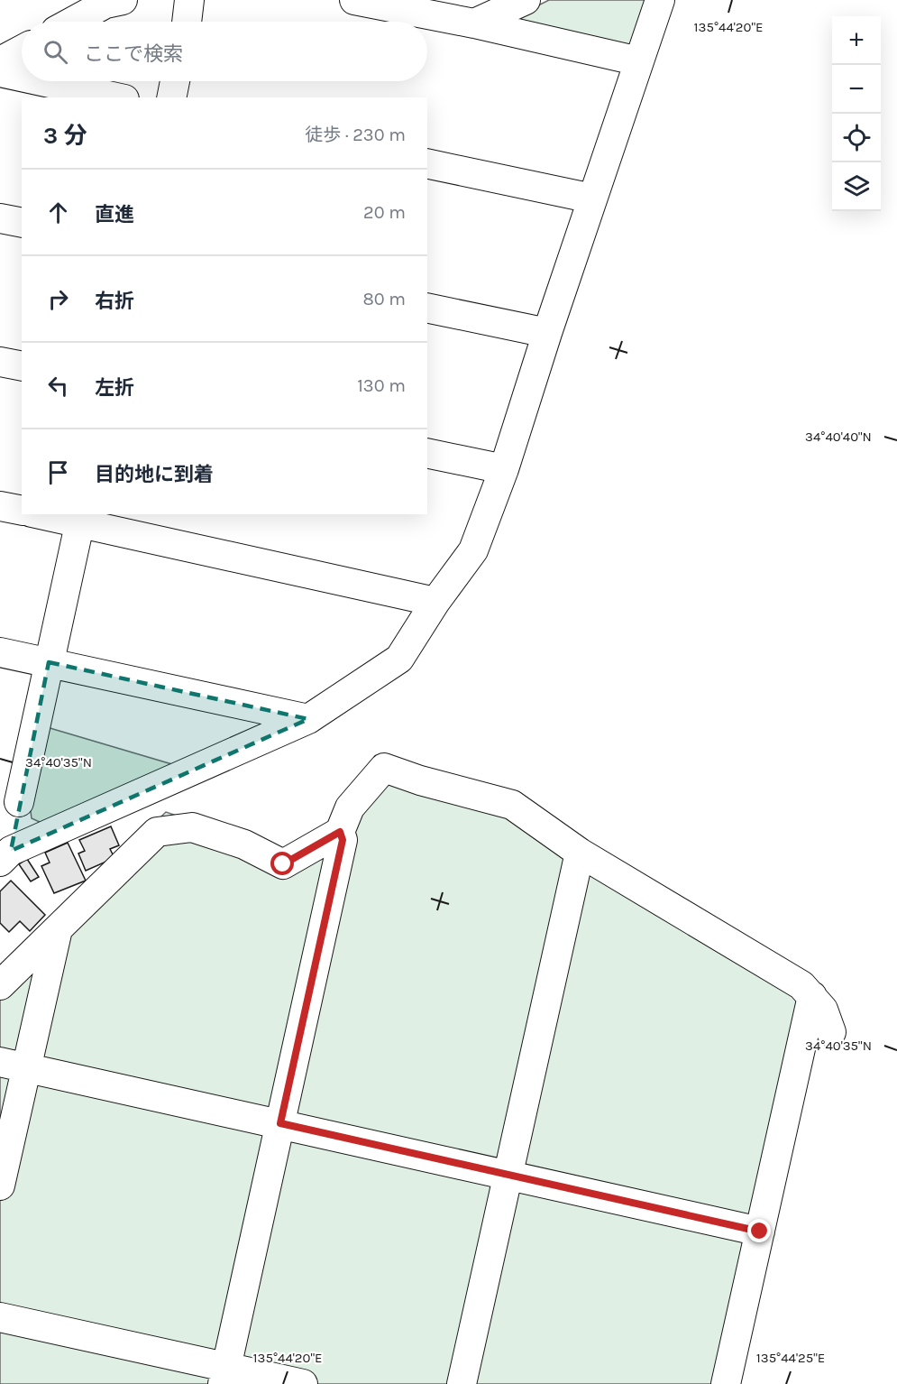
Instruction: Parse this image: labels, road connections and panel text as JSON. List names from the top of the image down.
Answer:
{
  "page": {
    "map_buttons": ["+", "−"],
    "search": "ここで検索",
    "heading": ["3 分", "徒歩 · 230 m"],
    "list": [
      ["直進", "20 m"],
      ["右折", "80 m"],
      ["左折", "130 m"],
      "目的地に到着"
    ]
  },
  "coordinates": [
    "135°44'20\"E",
    "34°40'40\"N",
    "34°40'35\"N",
    "135°44'25\"E"
  ]
}
